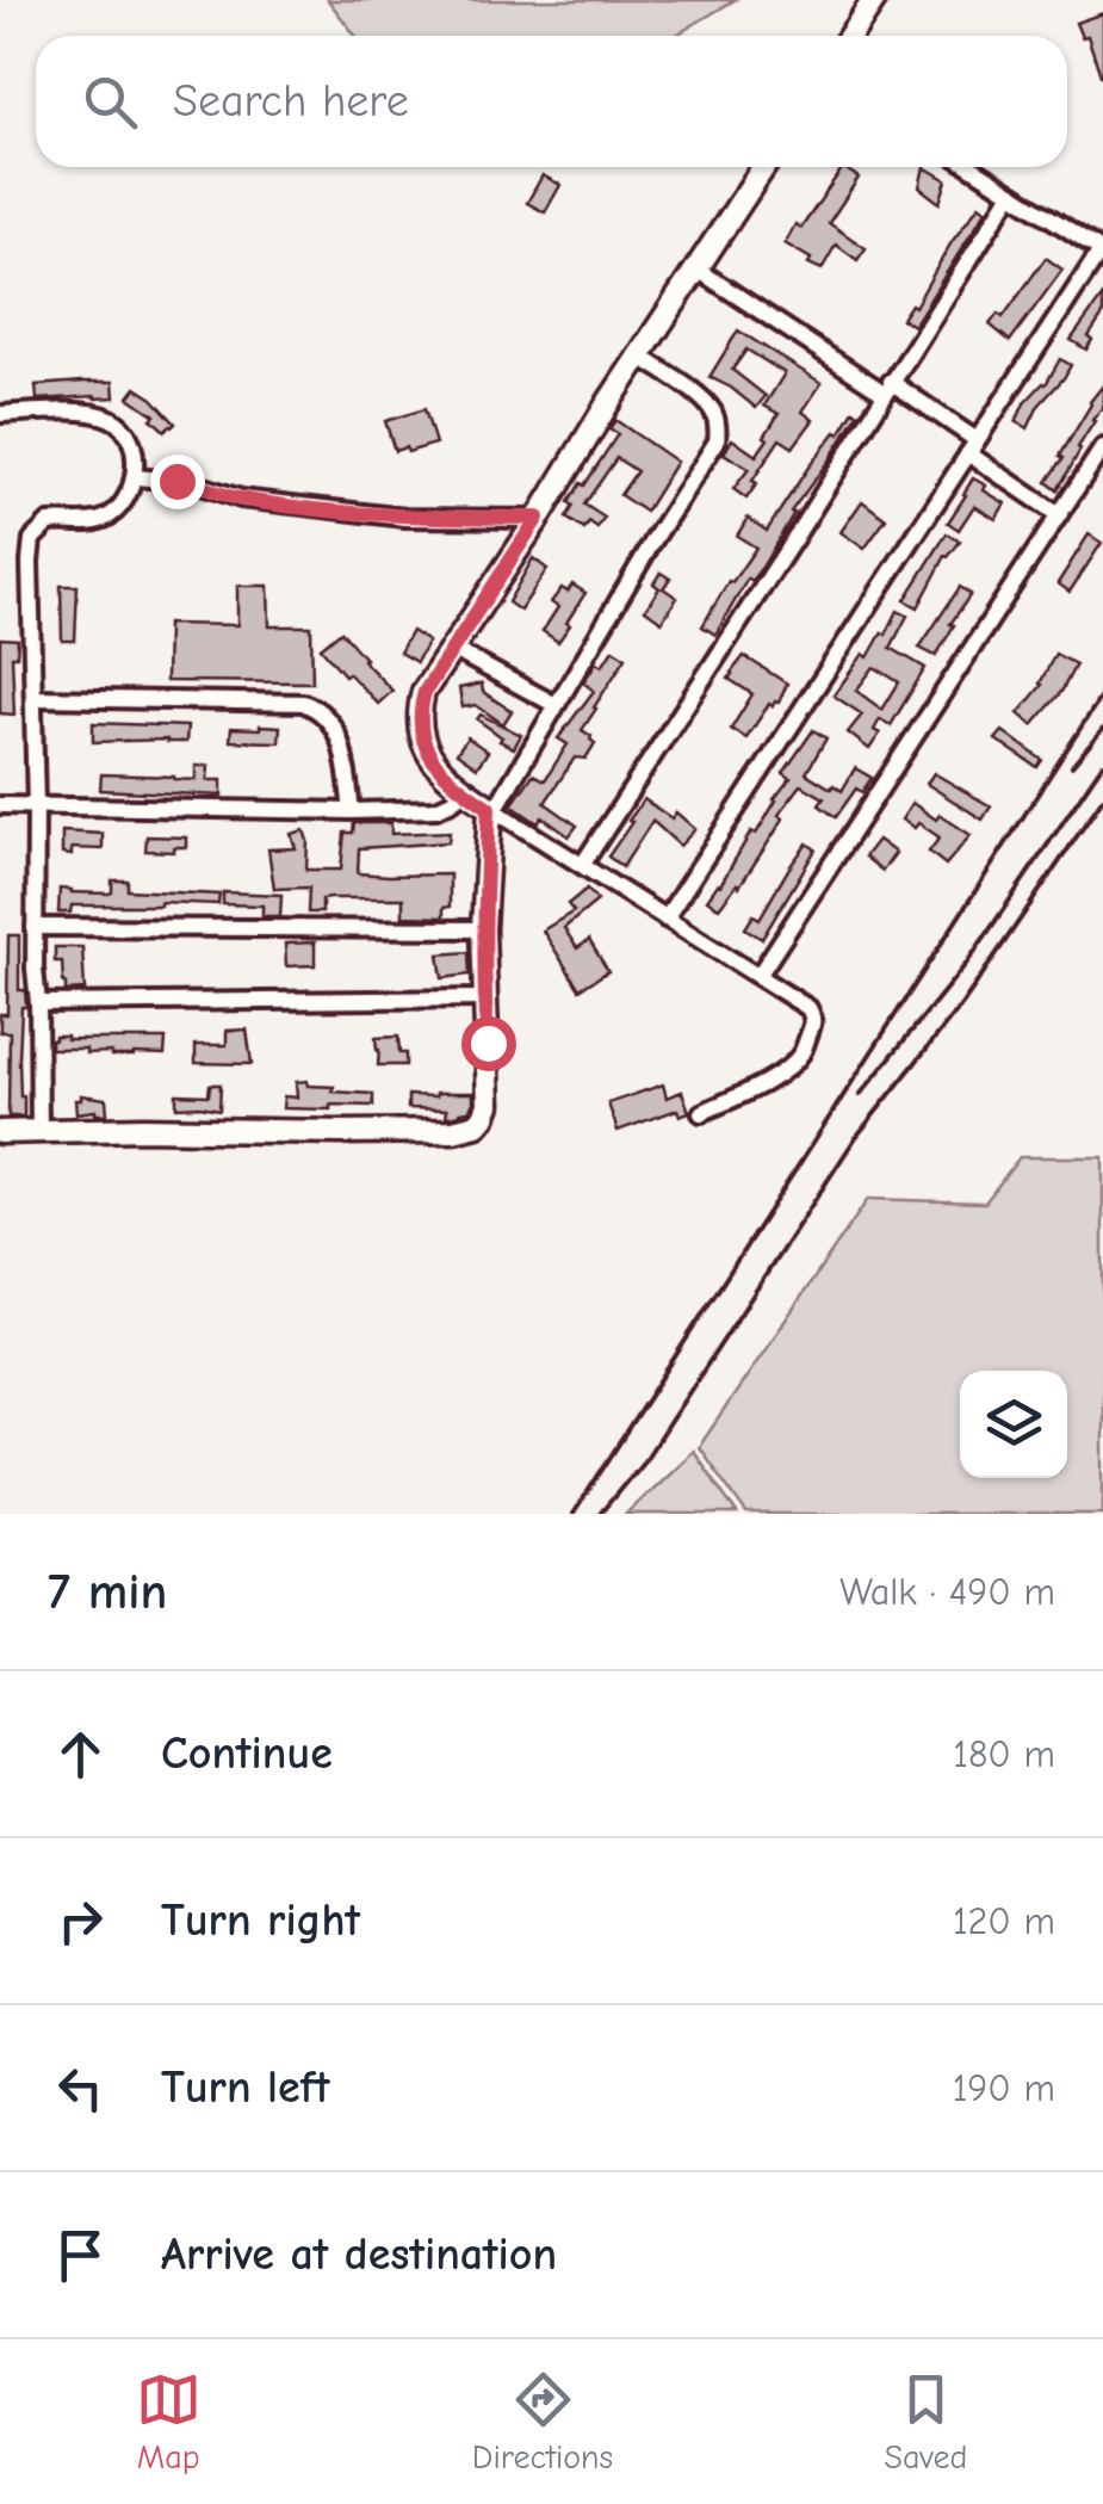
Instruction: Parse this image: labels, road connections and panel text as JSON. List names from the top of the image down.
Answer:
{
  "page": {
    "search": "Search here",
    "heading": ["7 min", "Walk · 490 m"],
    "list": [
      ["Continue", "180 m"],
      ["Turn right", "120 m"],
      ["Turn left", "190 m"],
      "Arrive at destination"
    ],
    "nav": ["Map", "Directions", "Saved"]
  }
}
